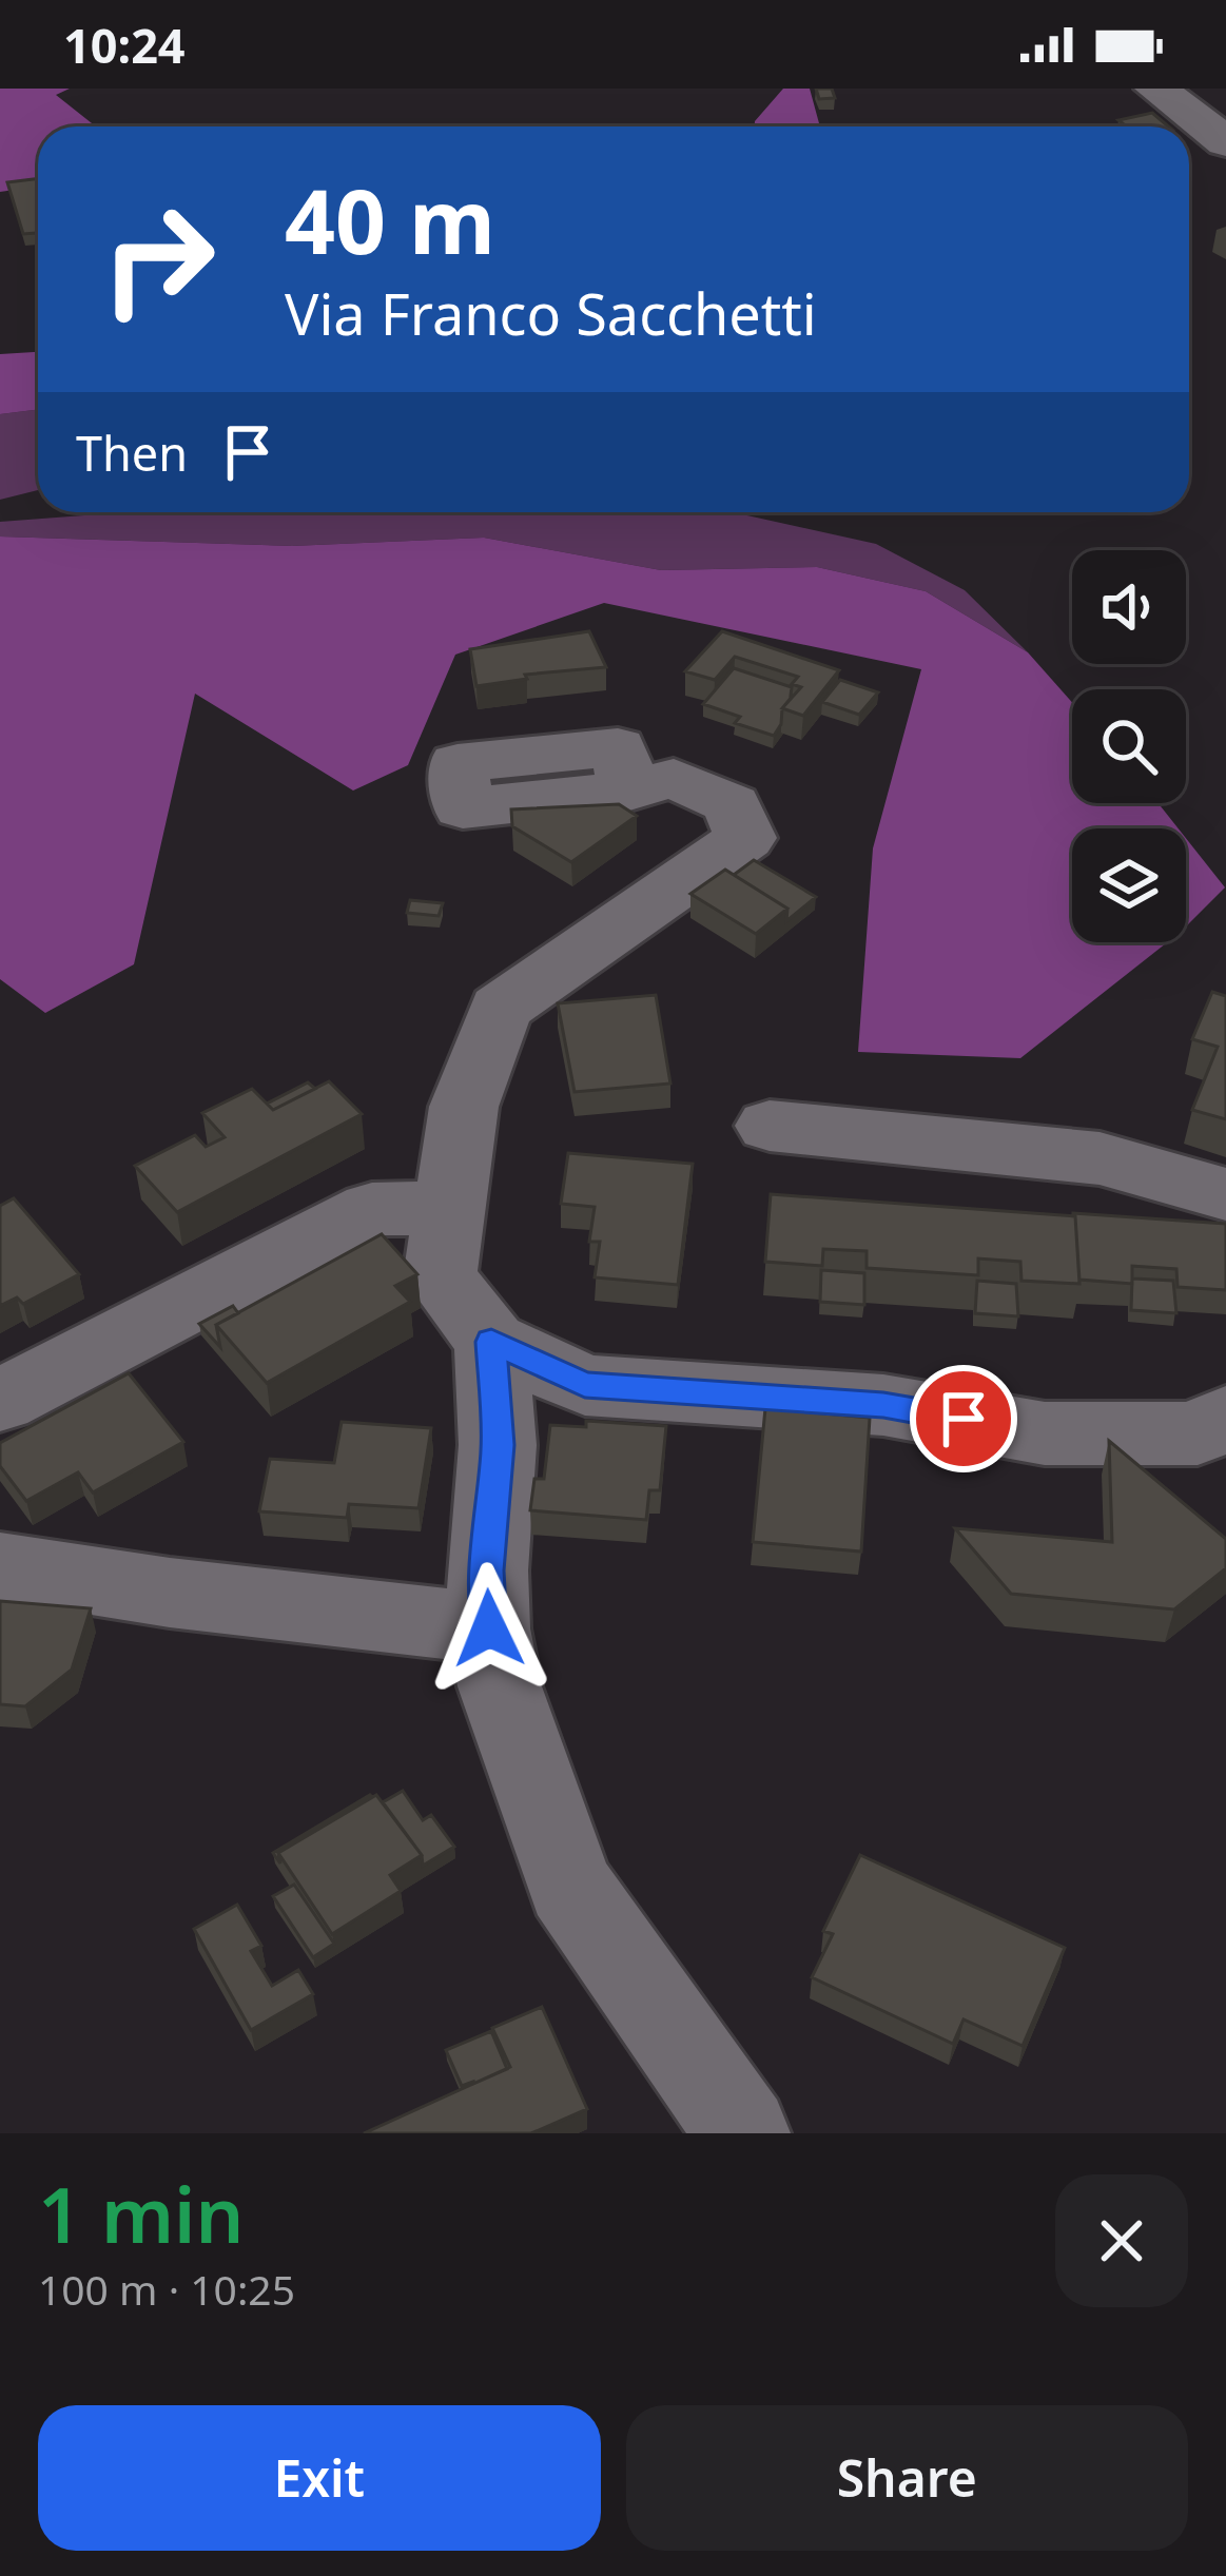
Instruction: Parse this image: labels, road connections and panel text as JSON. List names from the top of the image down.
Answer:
{
  "page": {
    "status": "10:24",
    "turn": ["40 m", "Via Franco Sacchetti"],
    "then": "Then",
    "heading": ["1 min", "100 m · 10:25"],
    "buttons": ["Exit", "Share"]
  }
}
